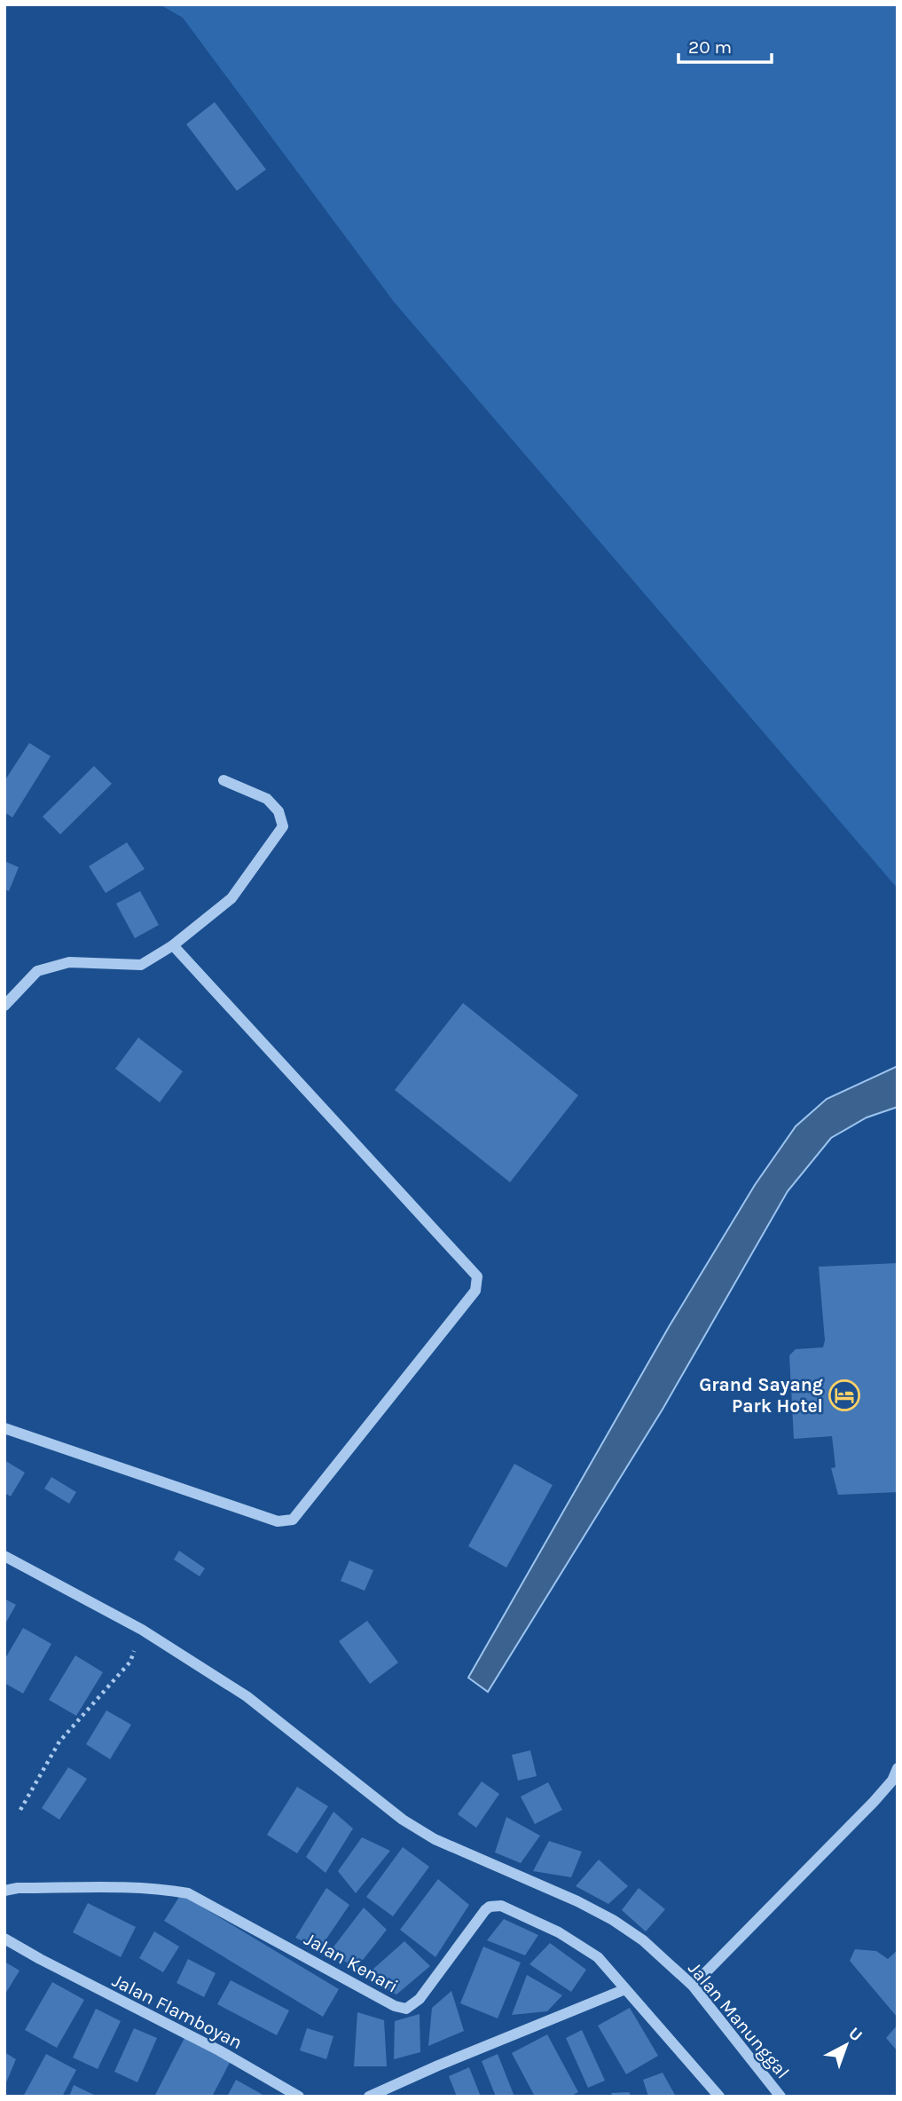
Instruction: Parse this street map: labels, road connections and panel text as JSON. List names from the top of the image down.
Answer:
{
  "streets": {
    "street": ["Jalan Kenari", "Jalan Flamboyan", "Jalan Manunggal"]
  },
  "places": {
    "hotel": ["Grand Sayang Park Hotel"]
  },
  "scale_bar": "20 m",
  "north": "top right"
}
